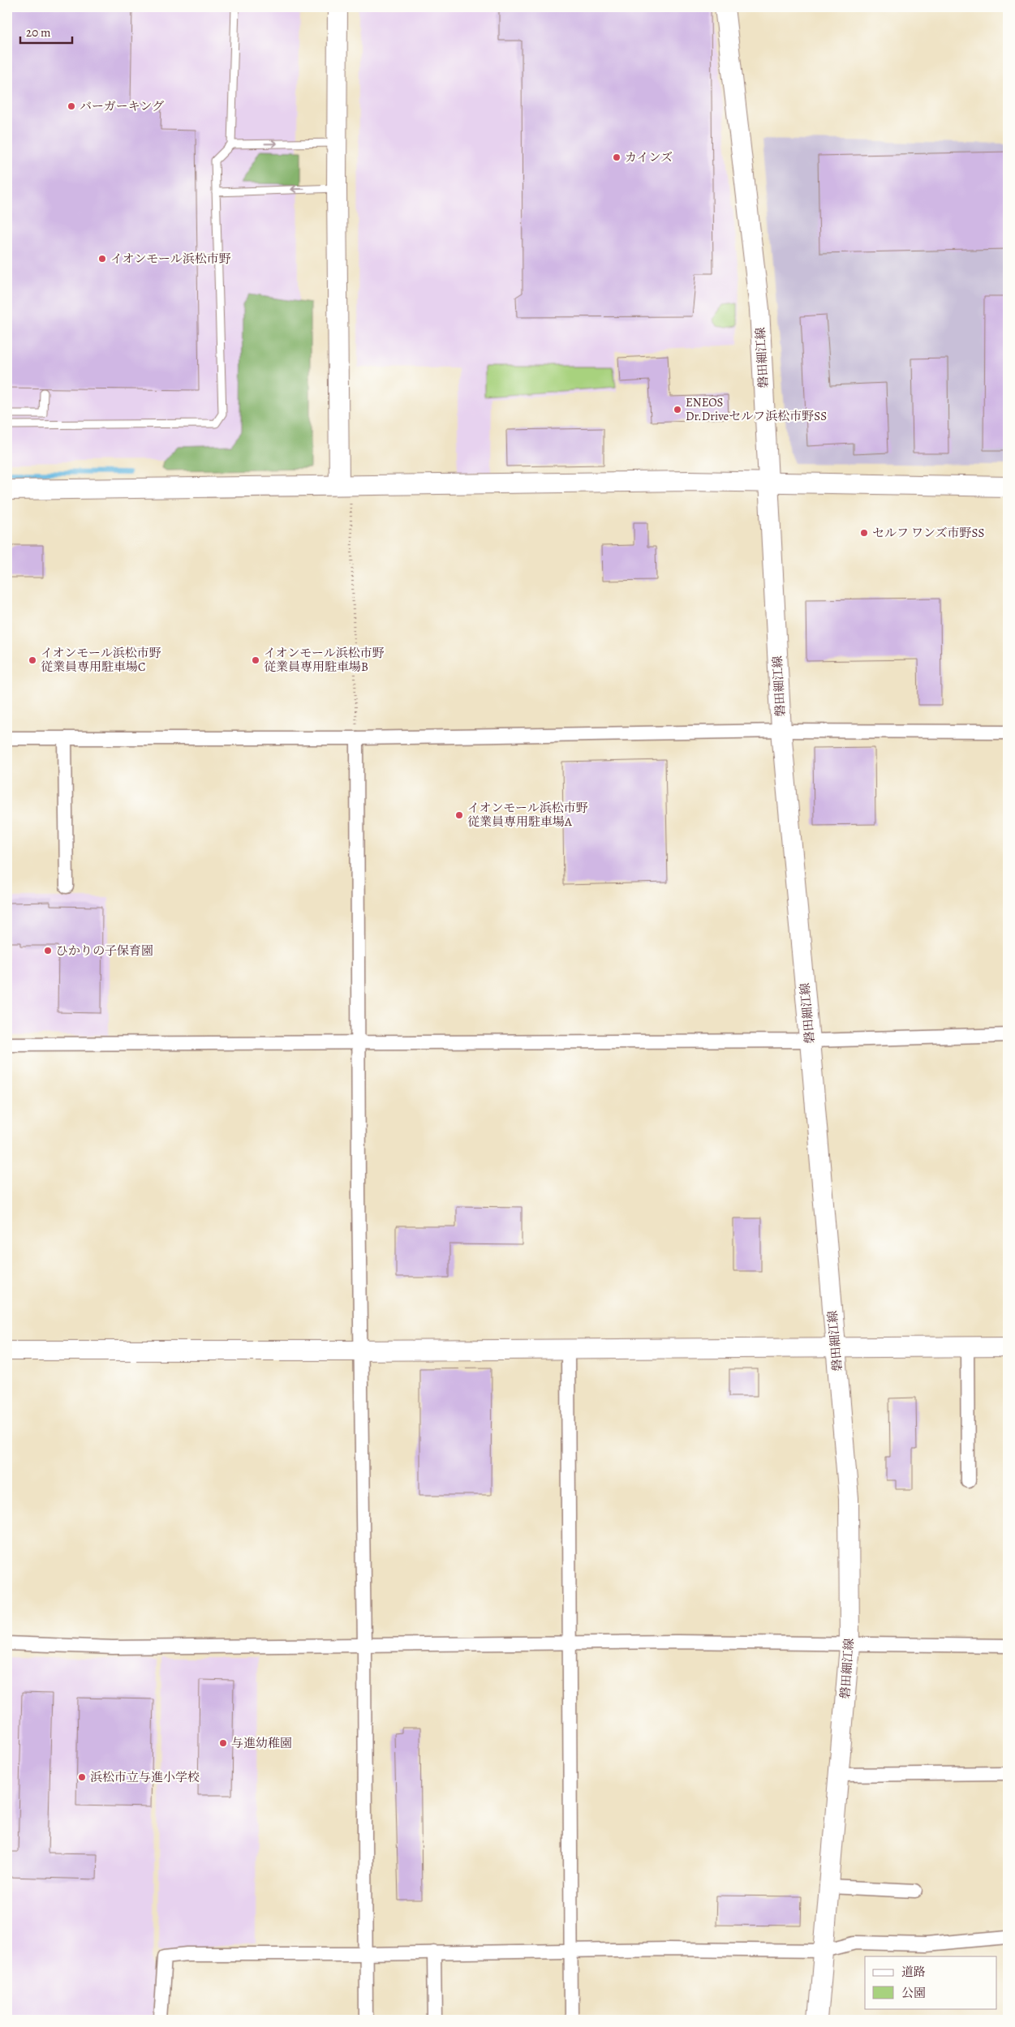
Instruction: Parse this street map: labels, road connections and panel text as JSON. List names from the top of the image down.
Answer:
{
  "streets": {
    "street": ["磐田細江線"]
  },
  "places": [
    "バーガーキング",
    "カインズ",
    "イオンモール浜松市野",
    "ENEOS Dr.Driveセルフ浜松市野SS",
    "セルフ ワンズ市野SS",
    "イオンモール浜松市野 従業員専用駐車場C",
    "イオンモール浜松市野 従業員専用駐車場B",
    "イオンモール浜松市野 従業員専用駐車場A",
    "ひかりの子保育園",
    "与進幼稚園",
    "浜松市立与進小学校"
  ],
  "legend": ["道路", "公園"],
  "scale_bar": "20 m"
}
